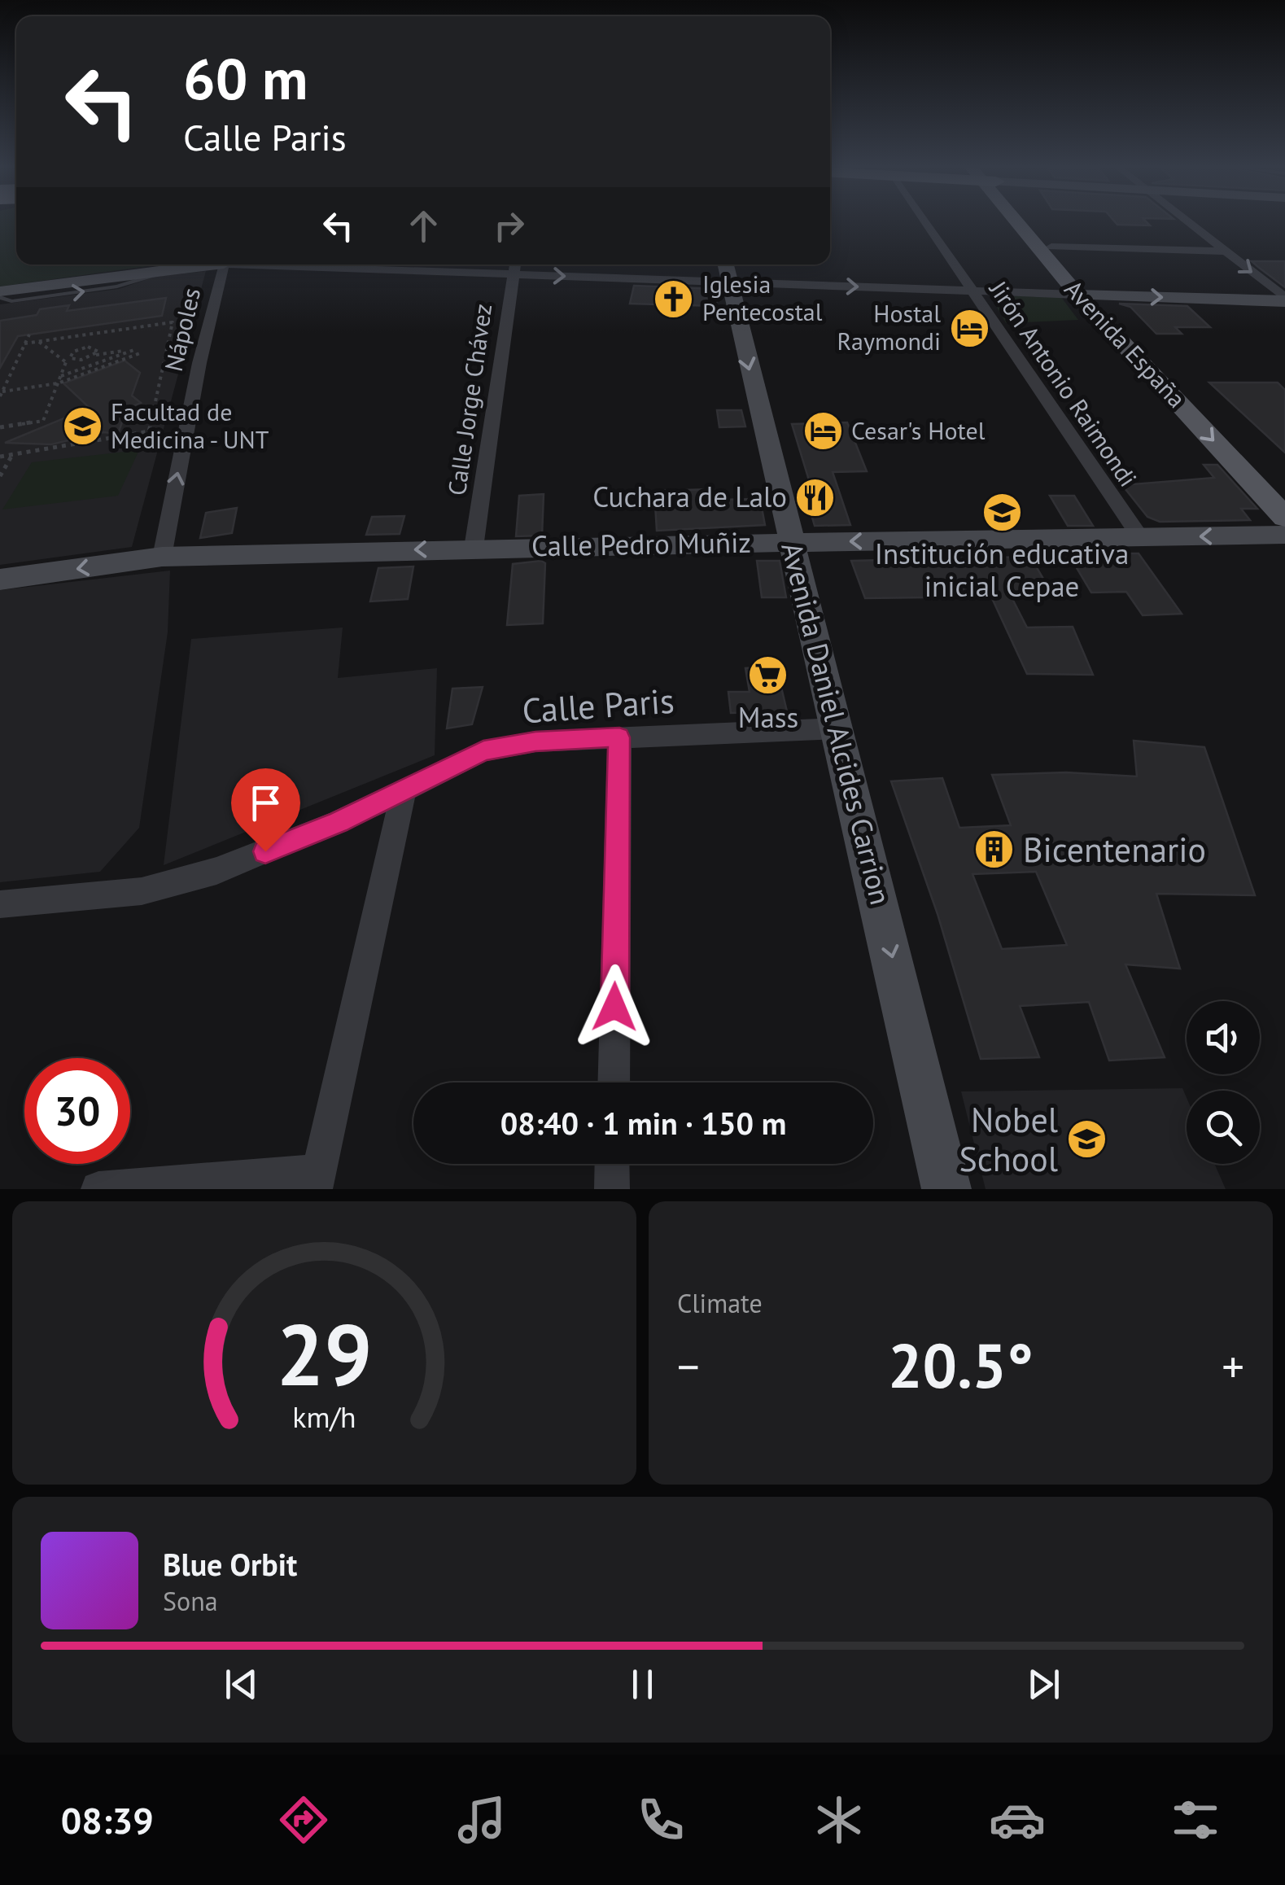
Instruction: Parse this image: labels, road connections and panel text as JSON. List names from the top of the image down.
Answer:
{
  "streets": {
    "main road": ["Avenida España"],
    "street": [
      "Nápoles",
      "Jirón Antonio Raimondi",
      "Calle Jorge Chávez",
      "Calle Pedro Muñiz",
      "Calle Paris",
      "Avenida Daniel Alcides Carrion"
    ]
  },
  "crossings": [
    ["Nápoles", "Calle Pedro Muñiz"],
    ["Jirón Antonio Raimondi", "Calle Pedro Muñiz"],
    ["Calle Jorge Chávez", "Calle Pedro Muñiz"],
    ["Calle Pedro Muñiz", "Avenida Daniel Alcides Carrion"],
    ["Calle Paris", "Avenida Daniel Alcides Carrion"]
  ],
  "one_way": ["Nápoles", "Avenida Daniel Alcides Carrion"],
  "places": {
    "church": ["Iglesia Pentecostal"],
    "hotel": ["Hostal Raymondi", "Cesar's Hotel"],
    "school or university": ["Facultad de Medicina - UNT", "Institución educativa inicial Cepae", "Nobel School"],
    "restaurant": ["Cuchara de Lalo"],
    "supermarket": ["Mass"],
    "building": ["Bicentenario"]
  },
  "page": {
    "turn": ["60 m", "Calle Paris"],
    "limit": "30",
    "trip": "08:40 · 1 min · 150 m",
    "tile": "Climate",
    "heat": ["−", "20.5°", "+"],
    "song": ["Blue Orbit", "Sona"],
    "tabs": "08:39",
    "gauge": ["29", "km/h"]
  }
}
